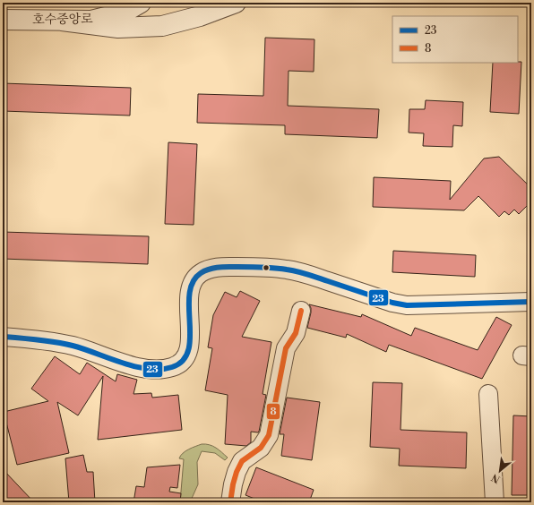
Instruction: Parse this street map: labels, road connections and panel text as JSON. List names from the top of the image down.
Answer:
{
  "streets": {
    "street": ["호수중앙로"]
  },
  "lines": ["transit line 23", "transit line 8"],
  "legend": ["23", "8"],
  "north": "bottom left"
}
